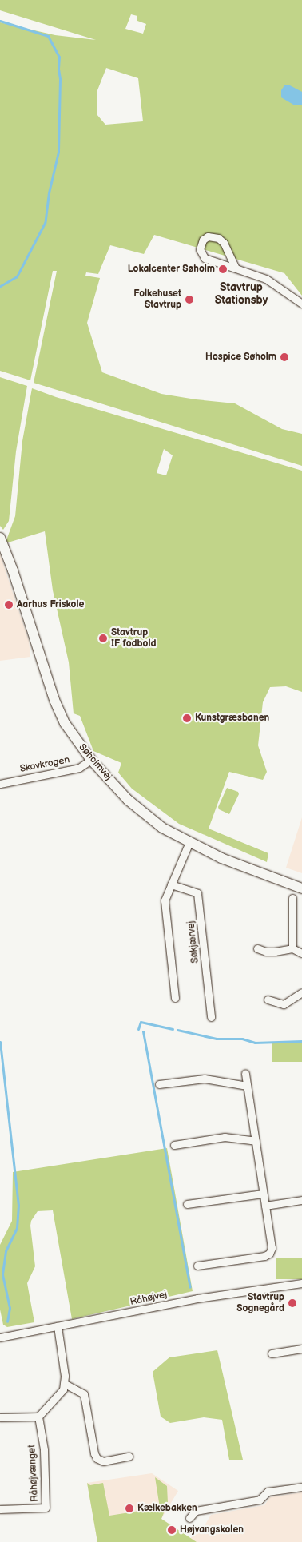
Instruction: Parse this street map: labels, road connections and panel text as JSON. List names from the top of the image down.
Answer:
{
  "streets": {
    "street": [
      "Søholmvej",
      "Skovkrogen",
      "Søkjærvej",
      "Råhøjvej",
      "Råhøjvænget"
    ]
  },
  "crossings": [
    ["Søholmvej", "Skovkrogen"]
  ],
  "districts": ["Stavtrup Stationsby"],
  "places": [
    "Lokalcenter Søholm",
    "Folkehuset Stavtrup",
    "Hospice Søholm",
    "Aarhus Friskole",
    "Stavtrup IF fodbold",
    "Kunstgræsbanen",
    "Stavtrup Sognegård",
    "Kælkebakken",
    "Højvangskolen"
  ]
}
